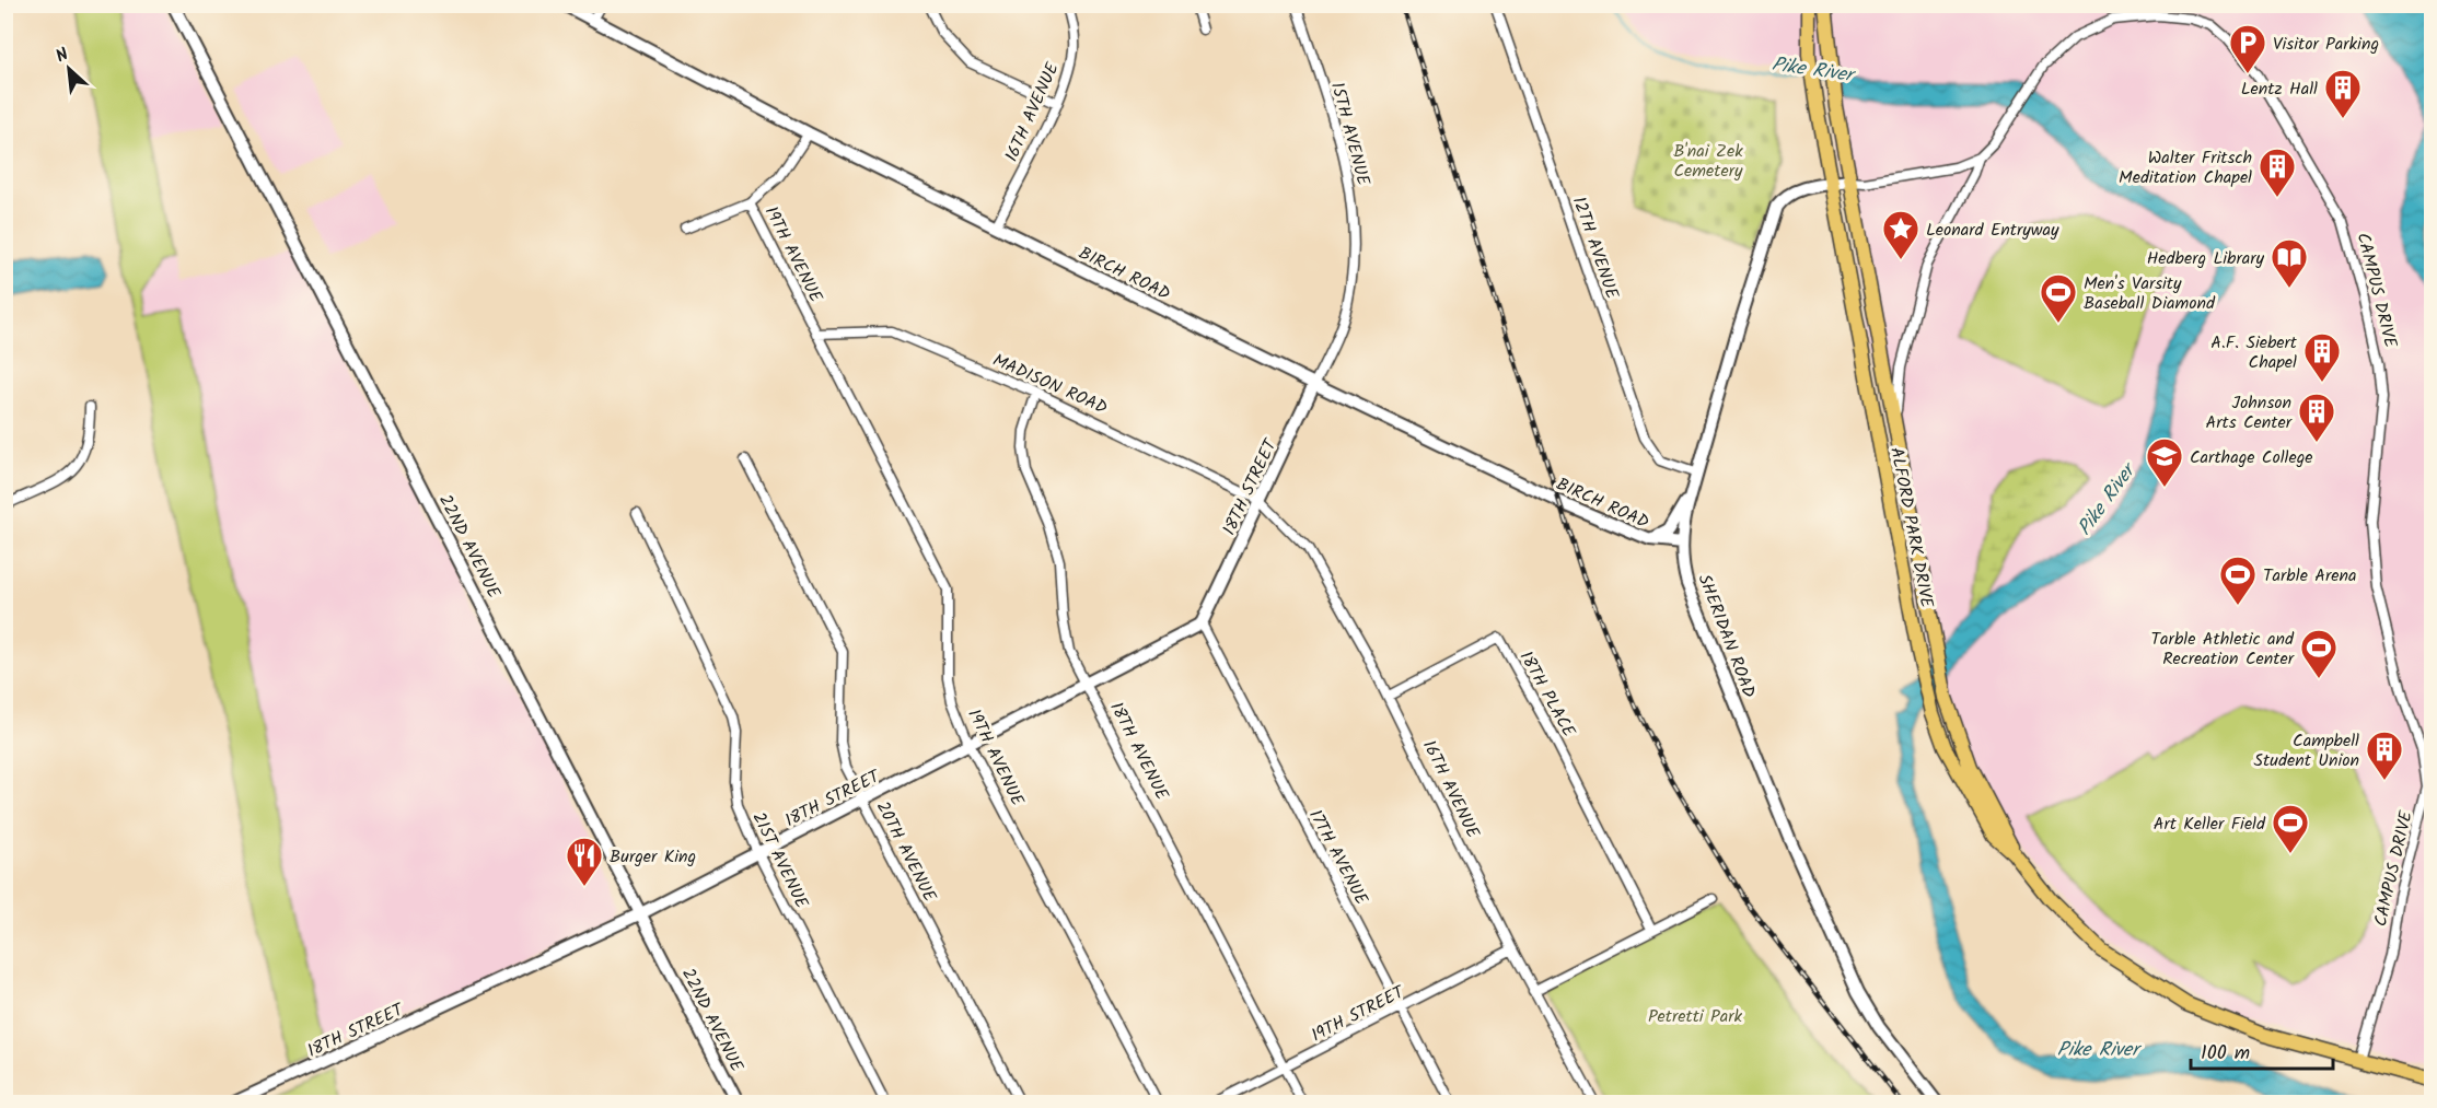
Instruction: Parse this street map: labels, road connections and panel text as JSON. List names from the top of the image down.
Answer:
{
  "streets": {
    "main road": ["ALFORD PARK DRIVE"],
    "street": [
      "16TH AVENUE",
      "15TH AVENUE",
      "12TH AVENUE",
      "19TH AVENUE",
      "BIRCH ROAD",
      "CAMPUS DRIVE",
      "MADISON ROAD",
      "18TH STREET",
      "22ND AVENUE",
      "SHERIDAN ROAD",
      "18TH PLACE",
      "18TH AVENUE",
      "20TH AVENUE",
      "17TH AVENUE",
      "21ST AVENUE",
      "19TH STREET"
    ]
  },
  "crossings": [
    ["16TH AVENUE", "BIRCH ROAD"],
    ["16TH AVENUE", "MADISON ROAD"],
    ["16TH AVENUE", "18TH STREET"],
    ["16TH AVENUE", "18TH PLACE"],
    ["16TH AVENUE", "19TH STREET"],
    ["15TH AVENUE", "BIRCH ROAD"],
    ["15TH AVENUE", "18TH STREET"],
    ["12TH AVENUE", "SHERIDAN ROAD"],
    ["19TH AVENUE", "MADISON ROAD"],
    ["19TH AVENUE", "18TH STREET"],
    ["BIRCH ROAD", "18TH STREET"],
    ["BIRCH ROAD", "SHERIDAN ROAD"],
    ["CAMPUS DRIVE", "ALFORD PARK DRIVE"],
    ["MADISON ROAD", "18TH STREET"],
    ["MADISON ROAD", "18TH AVENUE"],
    ["18TH STREET", "22ND AVENUE"],
    ["18TH STREET", "18TH AVENUE"],
    ["18TH STREET", "20TH AVENUE"],
    ["18TH STREET", "17TH AVENUE"],
    ["18TH STREET", "21ST AVENUE"],
    ["ALFORD PARK DRIVE", "SHERIDAN ROAD"],
    ["18TH AVENUE", "19TH STREET"],
    ["17TH AVENUE", "19TH STREET"]
  ],
  "water": ["Pike River"],
  "parks": ["B'nai Zek Cemetery", "Petretti Park"],
  "places": {
    "parking": ["Visitor Parking"],
    "building": [
      "Lentz Hall",
      "Walter Fritsch Meditation Chapel",
      "A.F. Siebert Chapel",
      "Johnson Arts Center",
      "Campbell Student Union"
    ],
    "place": ["Leonard Entryway"],
    "library": ["Hedberg Library"],
    "sports": [
      "Men's Varsity Baseball Diamond",
      "Tarble Arena",
      "Tarble Athletic and Recreation Center",
      "Art Keller Field"
    ],
    "school or university": ["Carthage College"],
    "restaurant": ["Burger King"]
  },
  "scale_bar": "100 m",
  "north": "top left"
}
